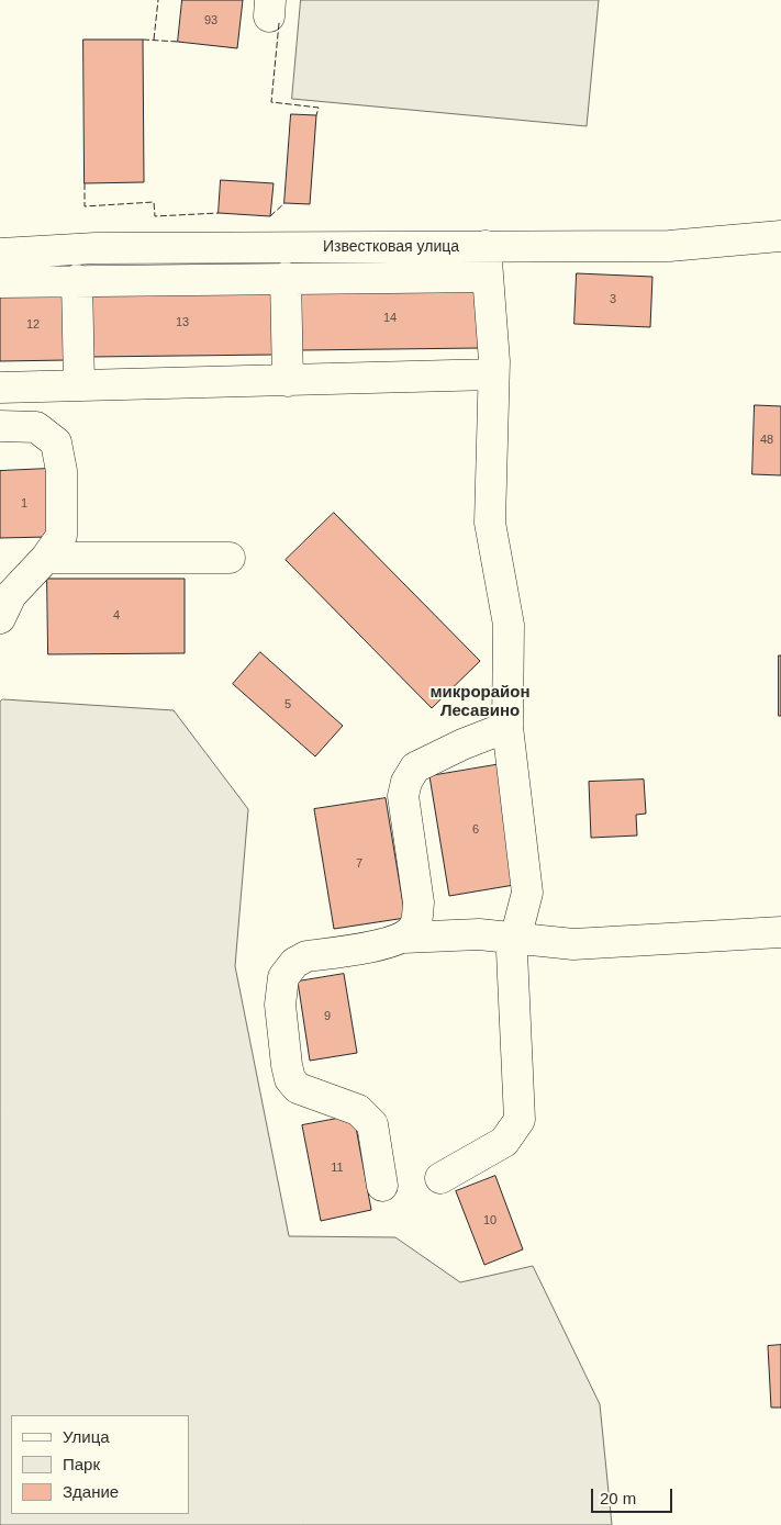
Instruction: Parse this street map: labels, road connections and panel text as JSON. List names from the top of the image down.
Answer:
{
  "streets": {
    "lane": ["Известковая улица"]
  },
  "districts": ["микрорайон Лесавино"],
  "house_numbers": [
    "93",
    "3",
    "14",
    "13",
    "12",
    "48",
    "1",
    "4",
    "5",
    "6",
    "7",
    "9",
    "11",
    "10"
  ],
  "legend": ["Улица", "Парк", "Здание"],
  "scale_bar": "20 m"
}
